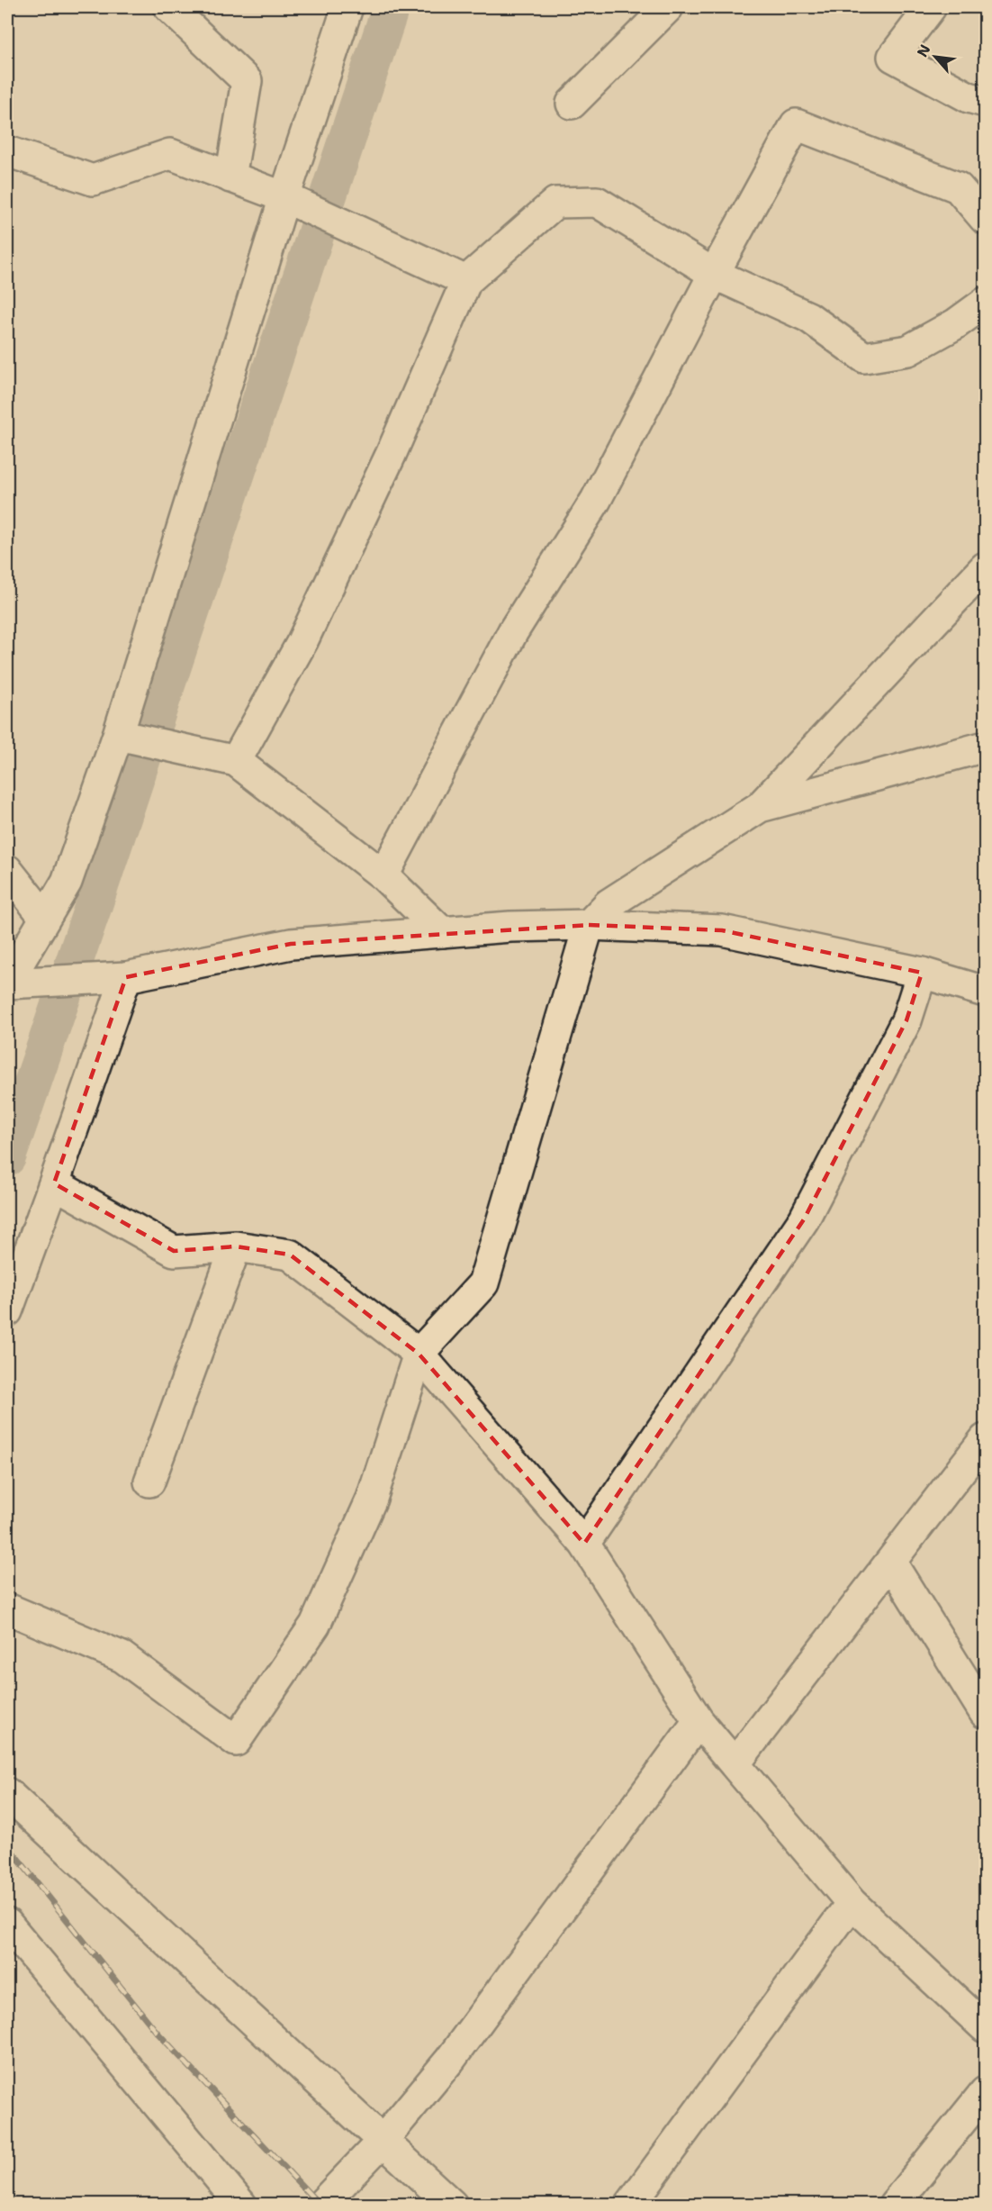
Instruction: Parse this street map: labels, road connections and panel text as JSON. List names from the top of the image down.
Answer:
{
  "north": "top left"
}
